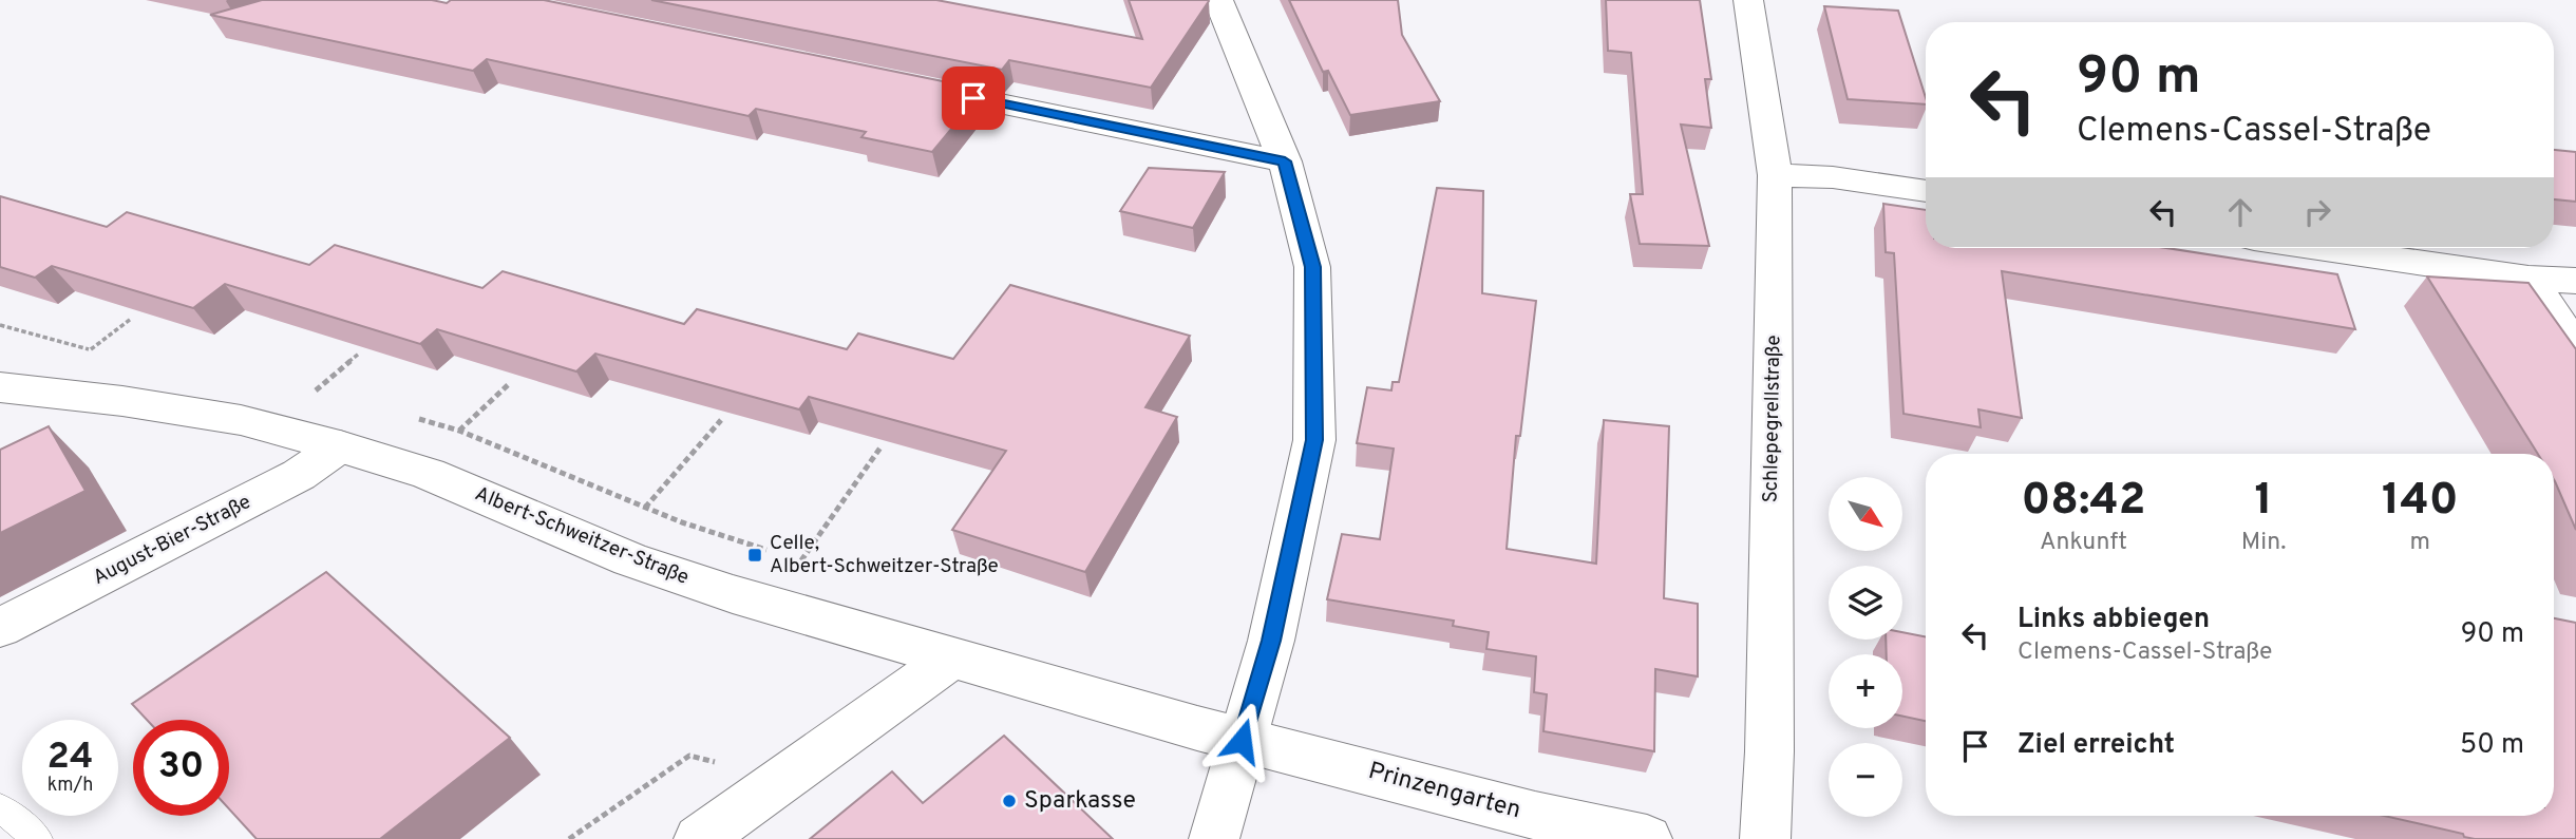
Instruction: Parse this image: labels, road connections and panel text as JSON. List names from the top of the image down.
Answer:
{
  "streets": {
    "street": [
      "Schlepegrellstraße",
      "Albert-Schweitzer-Straße",
      "August-Bier-Straße",
      "Prinzengarten"
    ]
  },
  "crossings": [
    ["Albert-Schweitzer-Straße", "August-Bier-Straße"],
    ["Albert-Schweitzer-Straße", "Prinzengarten"]
  ],
  "places": {
    "transit": ["Celle, Albert-Schweitzer-Straße"],
    "other": ["Sparkasse"]
  },
  "north": "bottom right",
  "page": {
    "turn": ["90 m", "Clemens-Cassel-Straße"],
    "eta": [
      "08:42",
      "Ankunft",
      "1",
      "Min.",
      "140",
      "m"
    ],
    "map_buttons": ["+", "−"],
    "list": [
      {
        "name": "Links abbiegen",
        "note": "Clemens-Cassel-Straße",
        "value": "90 m"
      },
      {
        "name": "Ziel erreicht",
        "value": "50 m"
      }
    ],
    "speed": "24 km/h",
    "limit": "30"
  }
}
